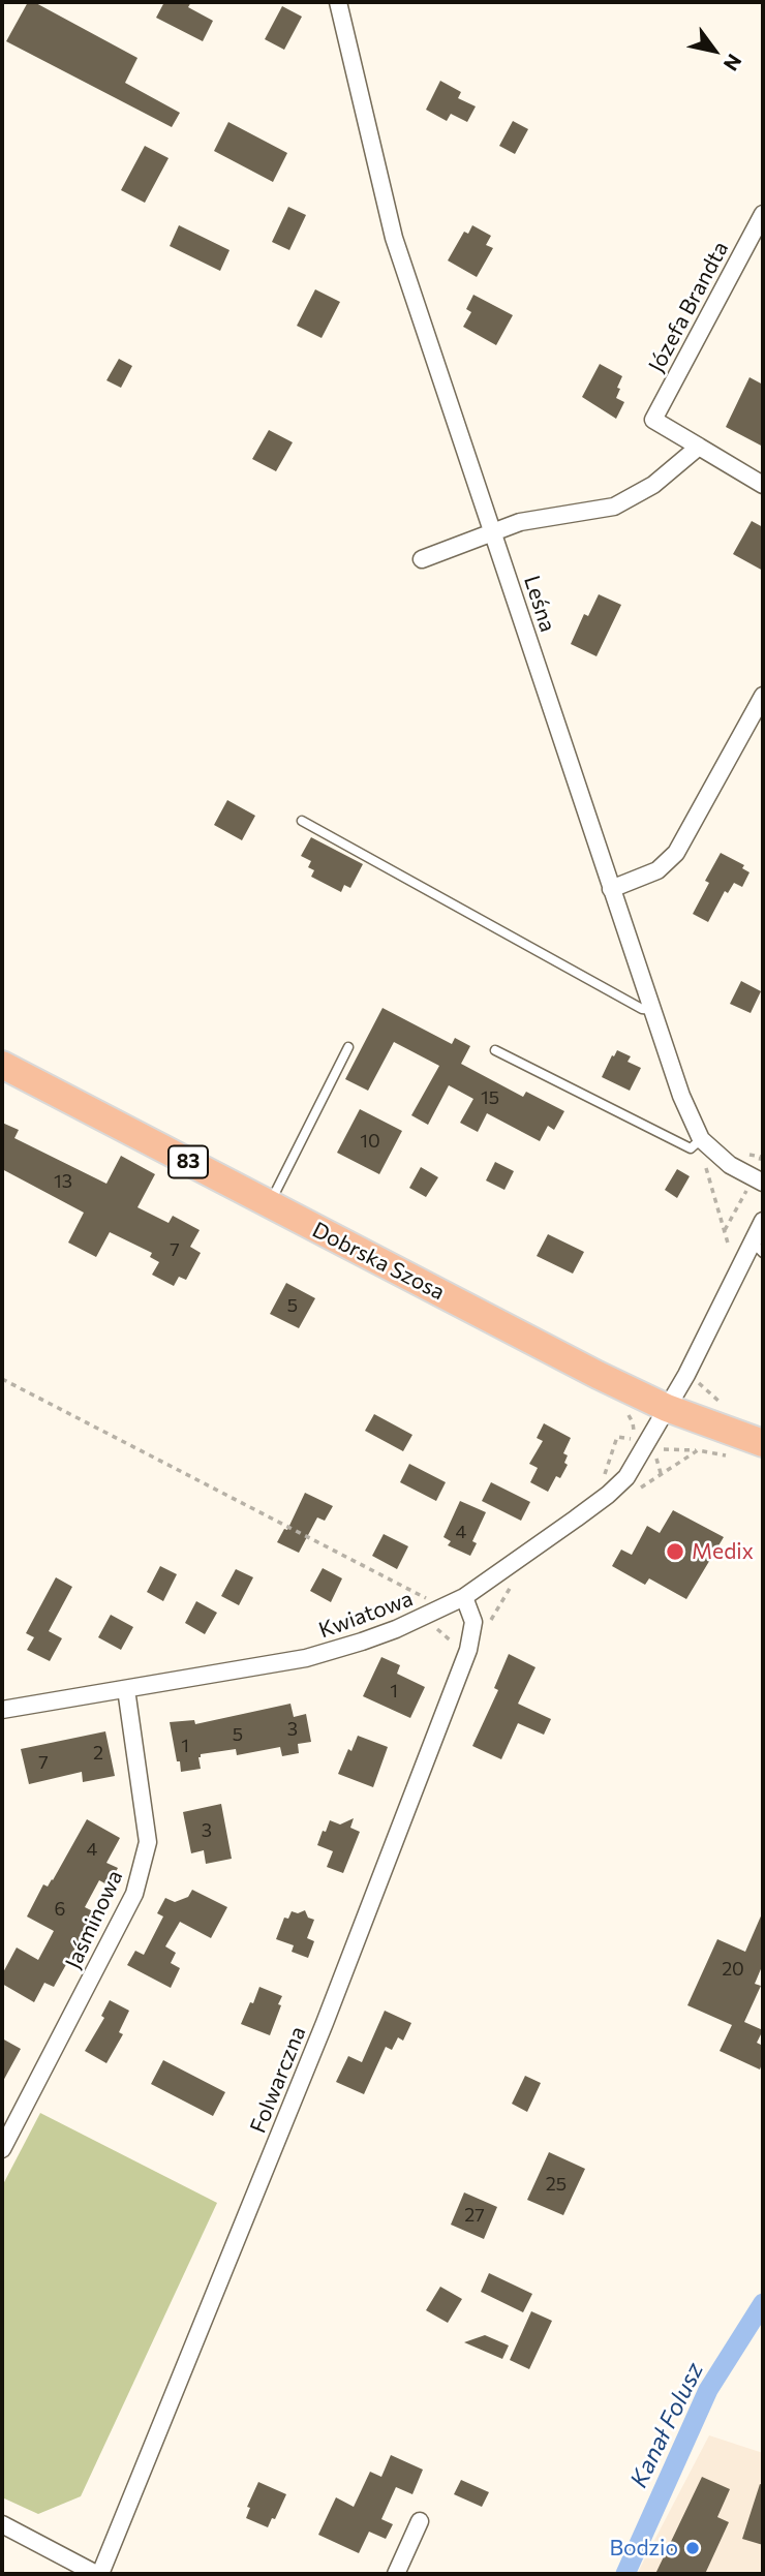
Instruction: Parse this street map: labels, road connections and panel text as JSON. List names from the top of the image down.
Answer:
{
  "streets": {
    "main road": ["83", "Dobrska Szosa"],
    "street": [
      "Józefa Brandta",
      "Leśna",
      "Kwiatowa",
      "Jaśminowa",
      "Folwarczna"
    ]
  },
  "crossings": [
    ["Dobrska Szosa", "Kwiatowa"],
    ["Kwiatowa", "Jaśminowa"],
    ["Kwiatowa", "Folwarczna"]
  ],
  "water": ["Kanał Folusz"],
  "places": ["Medix", "Bodzio"],
  "house_numbers": [
    "15",
    "10",
    "13",
    "7",
    "5",
    "4",
    "1",
    "3",
    "5",
    "1",
    "2",
    "7",
    "3",
    "4",
    "6",
    "20",
    "25",
    "27"
  ],
  "north": "bottom right"
}
